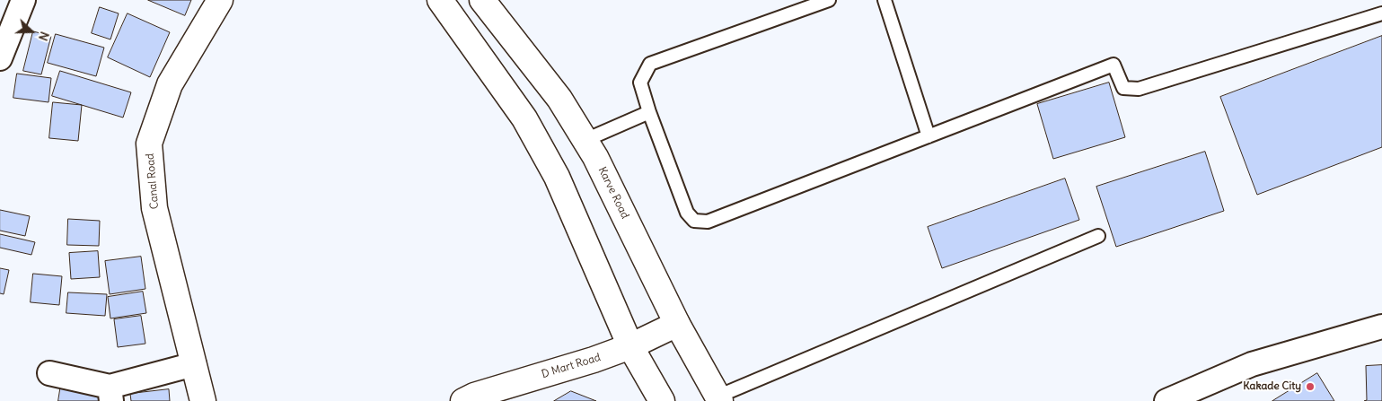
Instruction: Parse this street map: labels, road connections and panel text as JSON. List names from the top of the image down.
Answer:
{
  "streets": {
    "main road": ["Canal Road", "Karve Road", "D Mart Road"]
  },
  "crossings": [
    ["Karve Road", "D Mart Road"]
  ],
  "places": ["Kakade City"],
  "north": "right"
}
